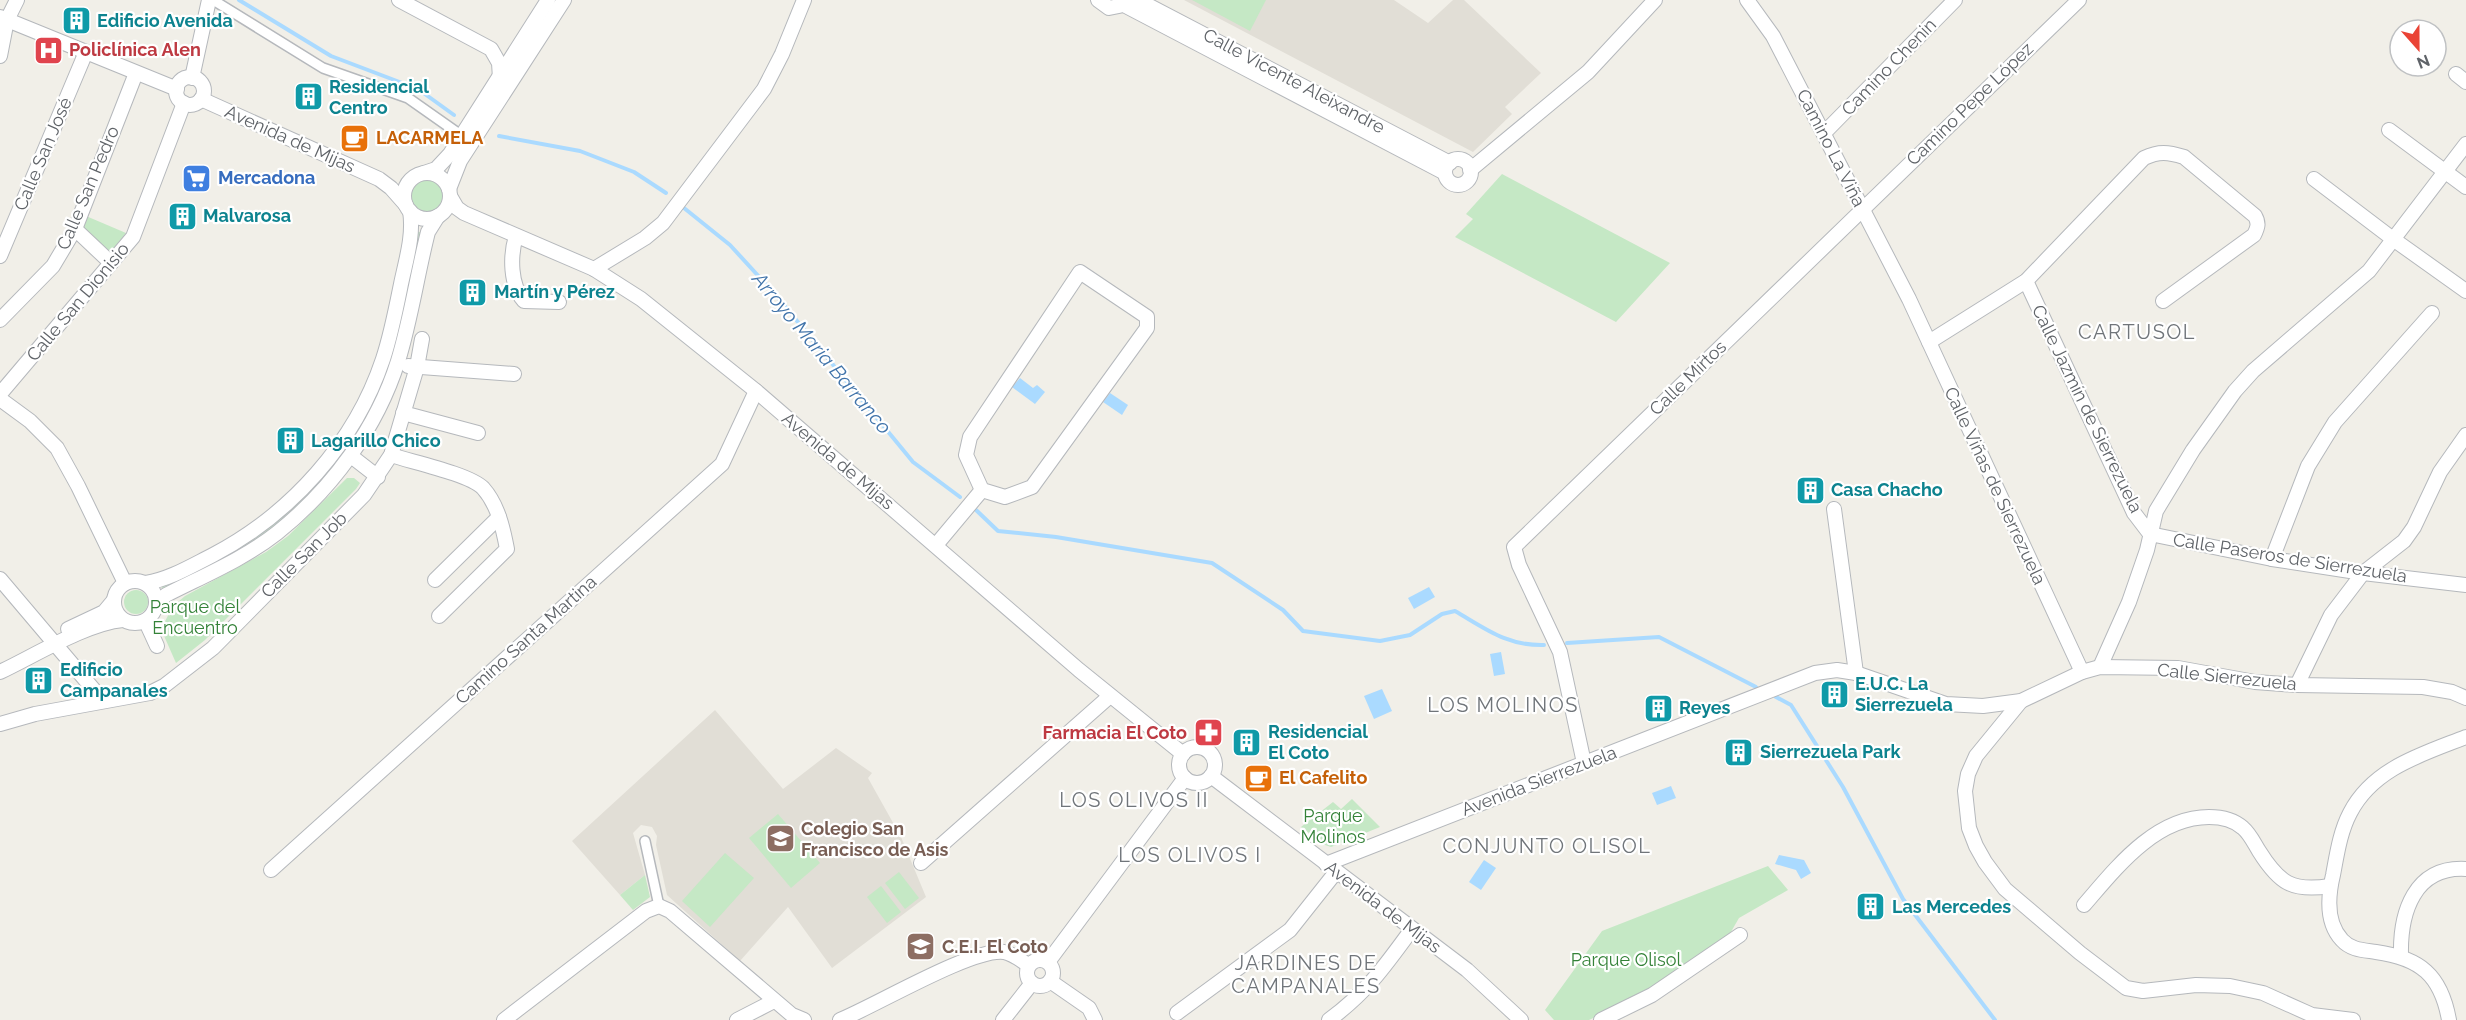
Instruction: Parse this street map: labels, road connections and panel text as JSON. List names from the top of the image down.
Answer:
{
  "streets": {
    "street": [
      "Camino Chenin",
      "Calle Vicente Aleixandre",
      "Camino Pepe López",
      "Avenida de Mijas",
      "Camino La Viña",
      "Calle San José",
      "Calle San Pedro",
      "Calle San Dionisio",
      "Calle Mirtos",
      "Calle Jazmín de Sierrezuela",
      "Calle Viñas de Sierrezuela",
      "Calle San Job",
      "Calle Paseros de Sierrezuela",
      "Camino Santa Martina",
      "Calle Sierrezuela",
      "Avenida Sierrezuela"
    ]
  },
  "crossings": [
    ["Camino Chenin", "Camino La Viña"],
    ["Camino Pepe López", "Camino La Viña"],
    ["Camino Pepe López", "Calle Mirtos"],
    ["Avenida de Mijas", "Calle San Dionisio"],
    ["Avenida de Mijas", "Camino Santa Martina"],
    ["Avenida de Mijas", "Avenida Sierrezuela"],
    ["Camino La Viña", "Calle Mirtos"],
    ["Camino La Viña", "Calle Viñas de Sierrezuela"],
    ["Calle Mirtos", "Avenida Sierrezuela"],
    ["Calle Jazmín de Sierrezuela", "Calle Paseros de Sierrezuela"],
    ["Calle Viñas de Sierrezuela", "Calle Sierrezuela"],
    ["Calle Sierrezuela", "Avenida Sierrezuela"]
  ],
  "districts": [
    "CARTUSOL",
    "LOS MOLINOS",
    "LOS OLIVOS II",
    "CONJUNTO OLISOL",
    "LOS OLIVOS I",
    "JARDINES DE CAMPANALES"
  ],
  "water": ["Arroyo Maria Barranco"],
  "parks": ["Parque del Encuentro", "Parque Molinos", "Parque Olisol"],
  "places": {
    "building": [
      "Edificio Avenida",
      "Residencial Centro",
      "Malvarosa",
      "Martín y Pérez",
      "Lagarillo Chico",
      "Casa Chacho",
      "Edificio Campanales",
      "E.U.C. La Sierrezuela",
      "Reyes",
      "Residencial El Coto",
      "Sierrezuela Park",
      "Las Mercedes"
    ],
    "hospital": ["Policlínica Alen"],
    "cafe": ["LACARMELA", "El Cafelito"],
    "supermarket": ["Mercadona"],
    "pharmacy": ["Farmacia El Coto"],
    "school or university": ["Colegio San Francisco de Asis", "C.E.I. El Coto"]
  },
  "north": "bottom"
}
